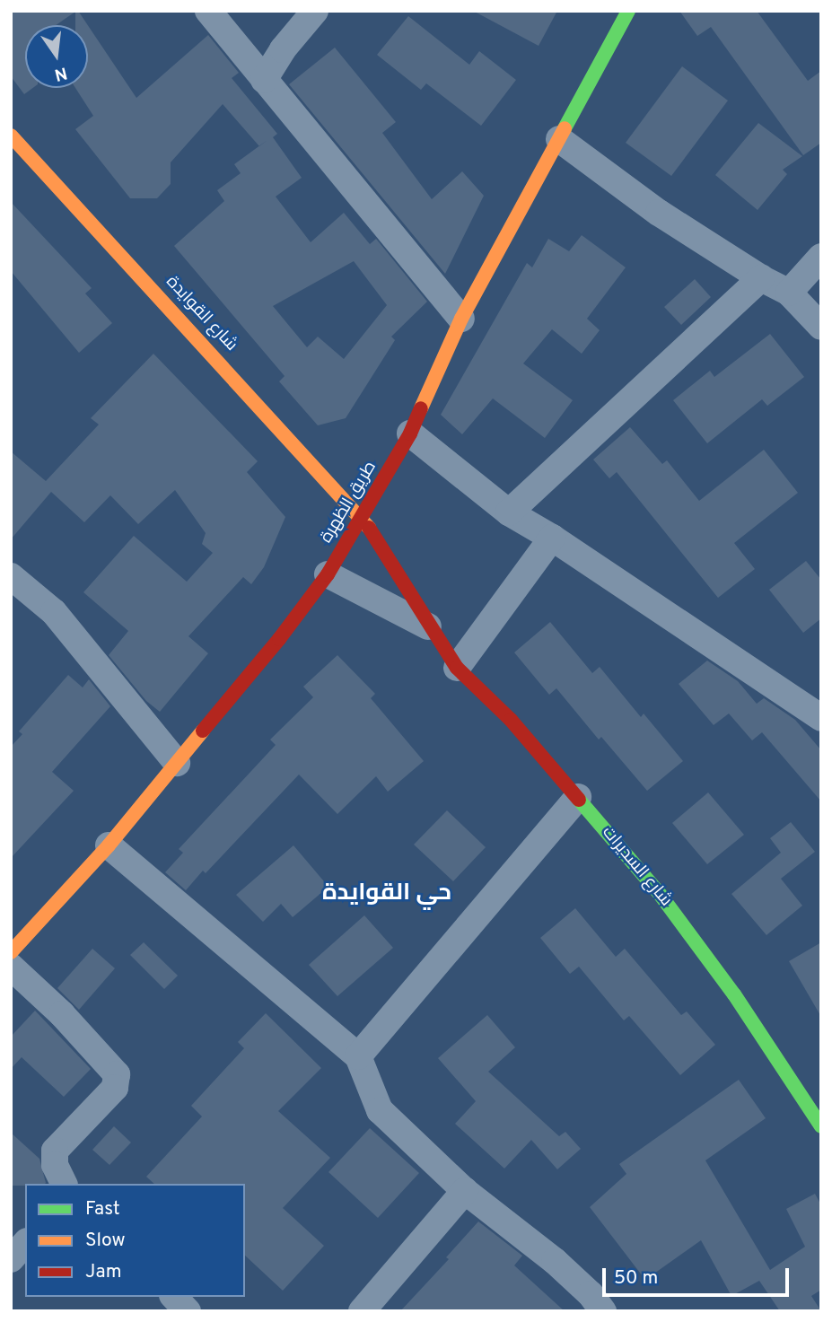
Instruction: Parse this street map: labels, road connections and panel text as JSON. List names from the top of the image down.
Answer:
{
  "streets": {
    "main road": ["شارع القوايدة", "طريق الظهرة", "شارع السديرات"]
  },
  "crossings": [
    ["شارع القوايدة", "طريق الظهرة"],
    ["شارع القوايدة", "شارع السديرات"],
    ["طريق الظهرة", "شارع السديرات"]
  ],
  "districts": ["حي القوايدة"],
  "legend": ["Fast", "Slow", "Jam"],
  "scale_bar": "50 m",
  "north": "bottom"
}
